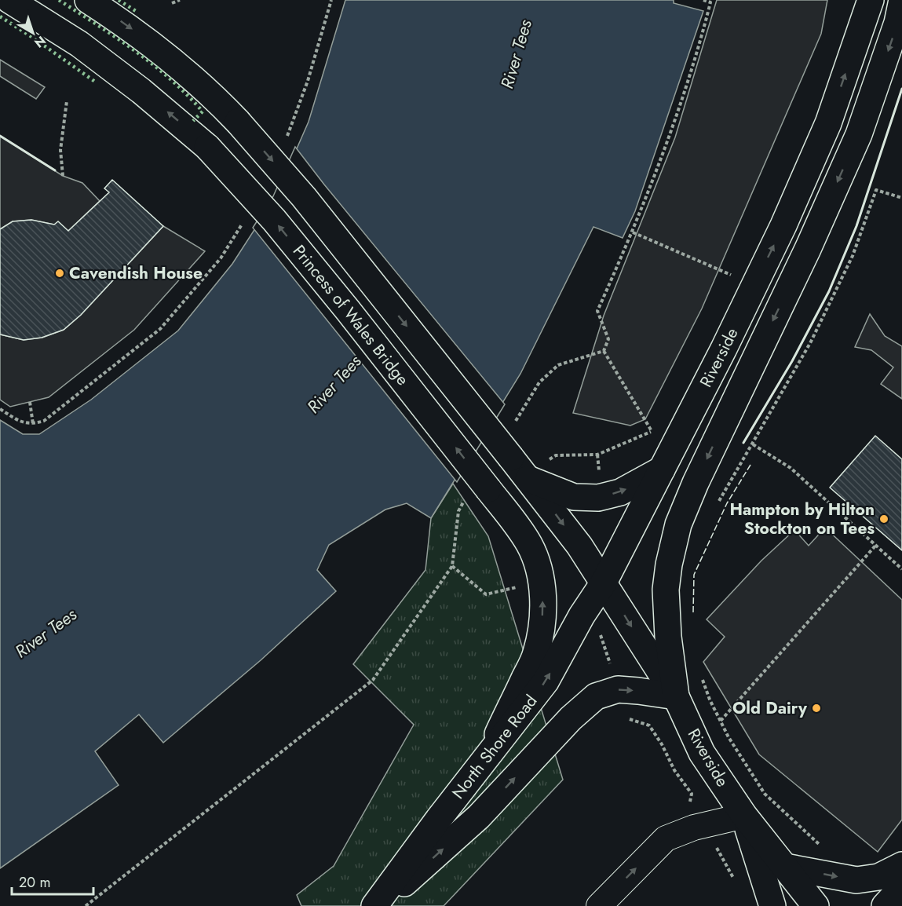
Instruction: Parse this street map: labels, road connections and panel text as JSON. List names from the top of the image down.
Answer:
{
  "streets": {
    "main road": ["Princess of Wales Bridge", "Riverside", "North Shore Road"]
  },
  "crossings": [
    ["Princess of Wales Bridge", "North Shore Road"],
    ["Riverside", "North Shore Road"]
  ],
  "one_way": ["North Shore Road"],
  "water": ["River Tees"],
  "places": ["Cavendish House", "Hampton by Hilton Stockton on Tees", "Old Dairy"],
  "scale_bar": "20 m",
  "north": "bottom right"
}
